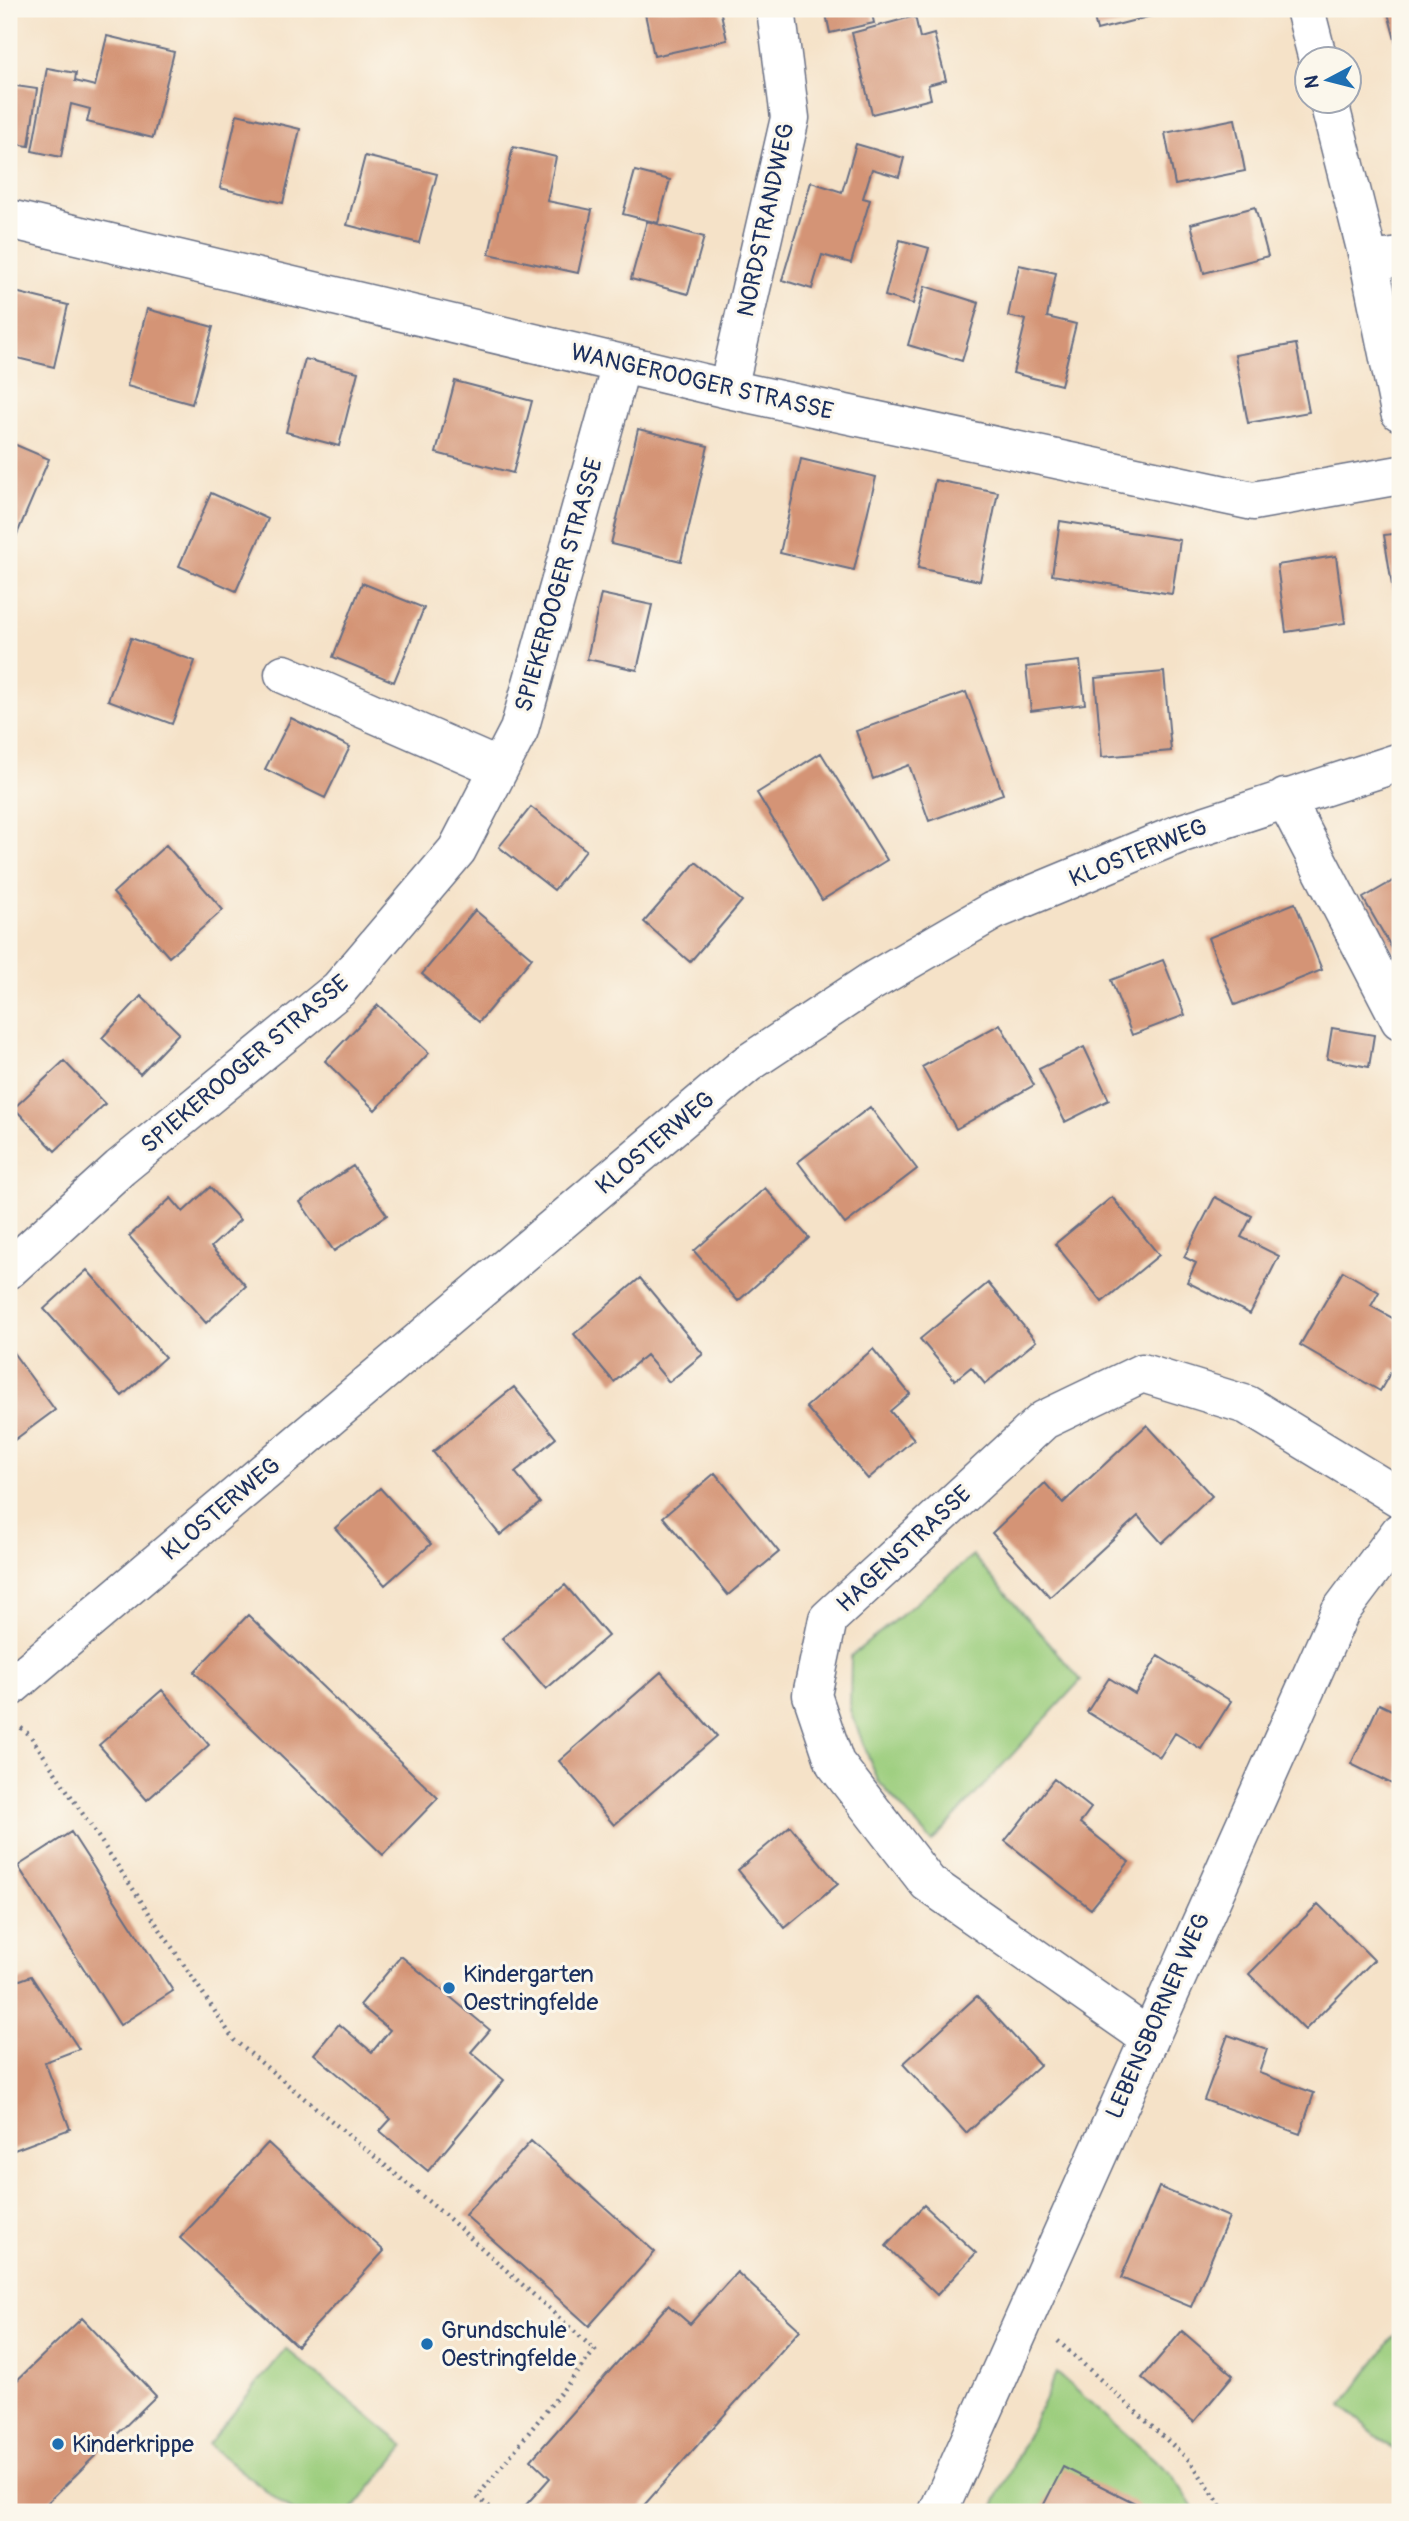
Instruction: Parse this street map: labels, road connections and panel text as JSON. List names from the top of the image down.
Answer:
{
  "streets": {
    "street": [
      "NORDSTRANDWEG",
      "WANGEROOGER STRASSE",
      "SPIEKEROOGER STRASSE",
      "KLOSTERWEG",
      "HAGENSTRASSE",
      "LEBENSBORNER WEG"
    ]
  },
  "crossings": [
    ["NORDSTRANDWEG", "WANGEROOGER STRASSE"],
    ["WANGEROOGER STRASSE", "SPIEKEROOGER STRASSE"],
    ["HAGENSTRASSE", "LEBENSBORNER WEG"]
  ],
  "places": ["Kindergarten Oestringfelde", "Grundschule Oestringfelde", "Kinderkrippe"],
  "north": "left"
}
